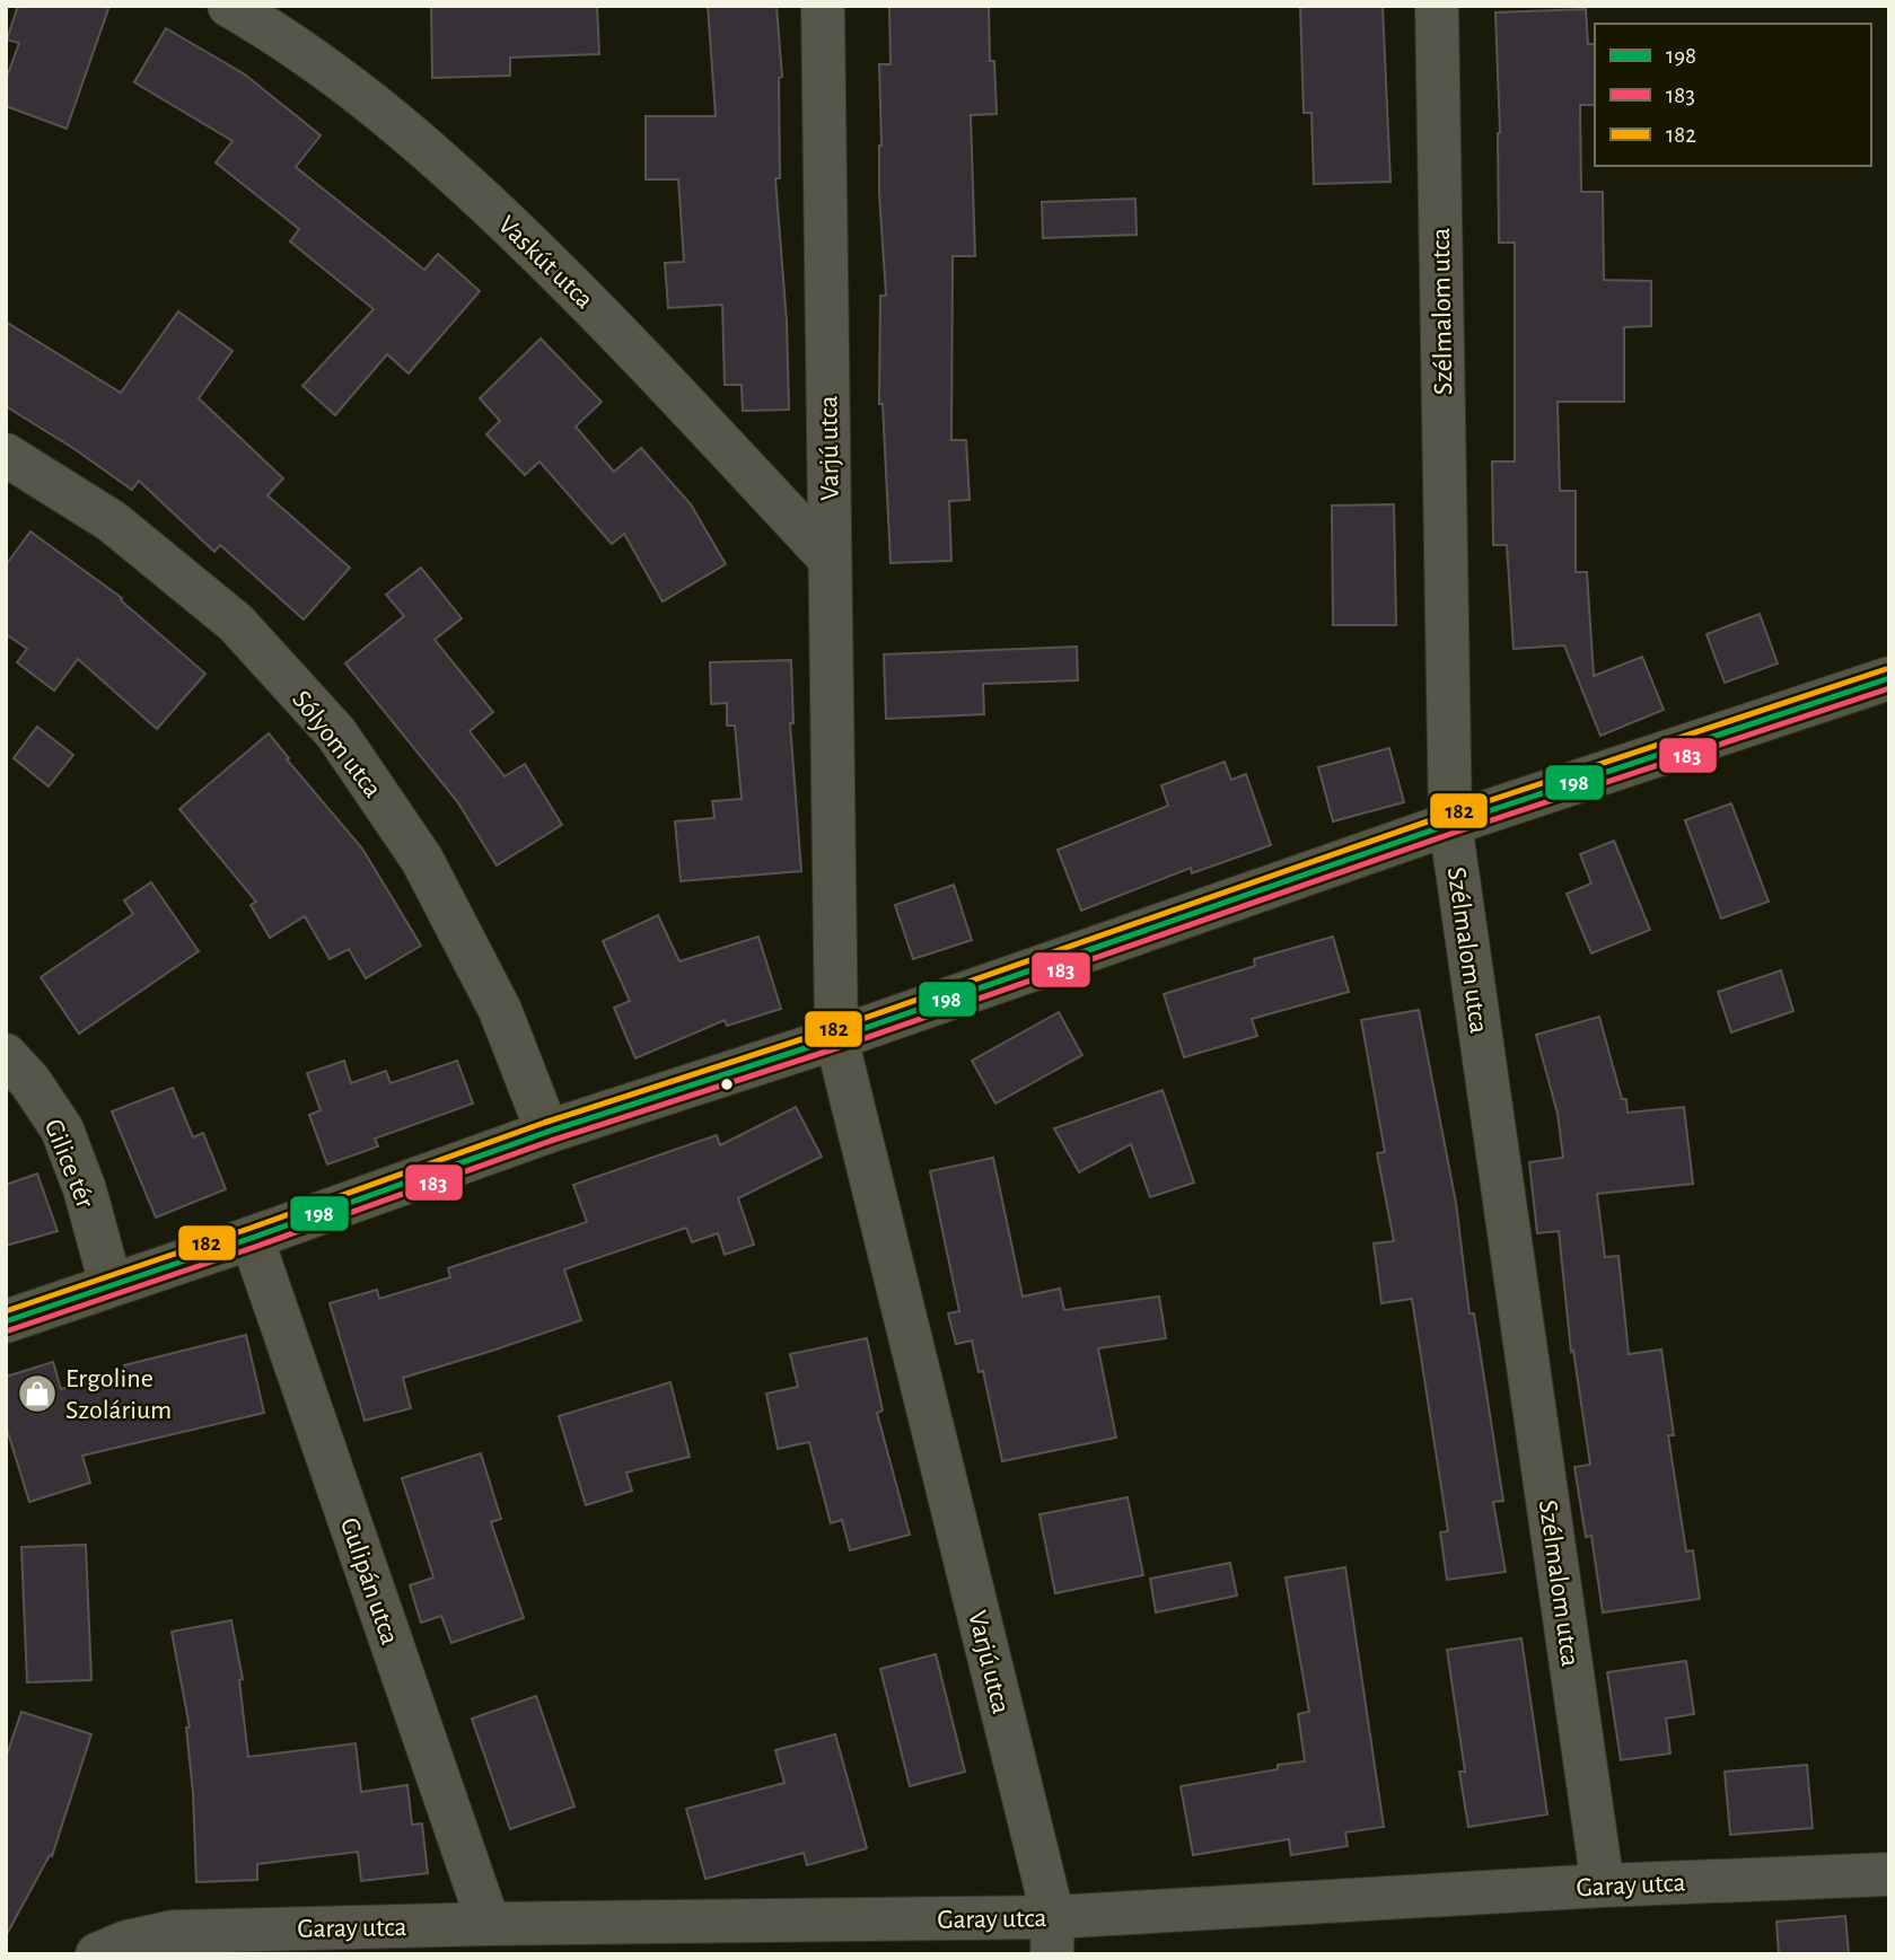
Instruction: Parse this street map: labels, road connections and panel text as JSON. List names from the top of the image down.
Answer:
{
  "streets": {
    "street": [
      "Vaskút utca",
      "Szélmalom utca",
      "Varjú utca",
      "Sólyom utca",
      "Gilice tér",
      "Gulipán utca",
      "Garay utca"
    ]
  },
  "crossings": [
    ["Vaskút utca", "Varjú utca"],
    ["Szélmalom utca", "Garay utca"],
    ["Varjú utca", "Garay utca"],
    ["Gulipán utca", "Garay utca"]
  ],
  "places": {
    "shop": ["Ergoline Szolárium"]
  },
  "lines": ["transit line 182", "transit line 198", "transit line 183"],
  "legend": ["198", "183", "182"]
}
